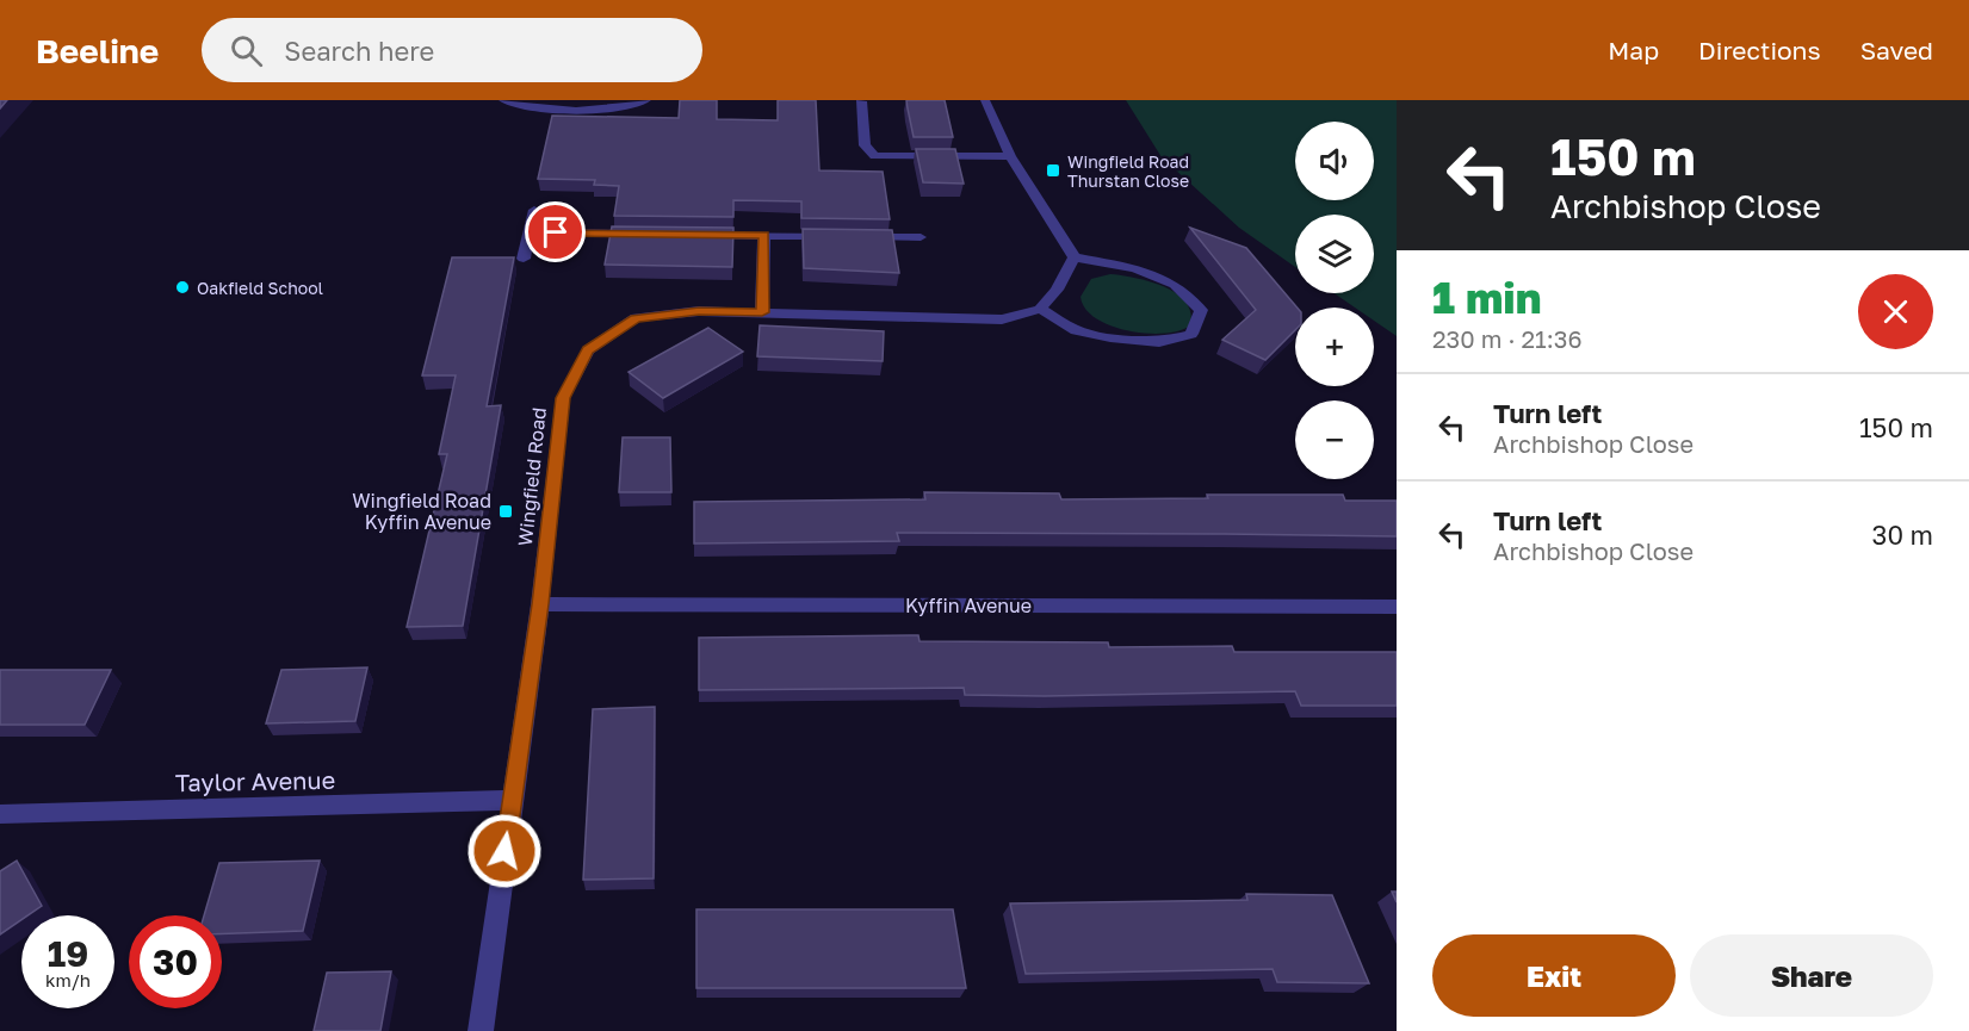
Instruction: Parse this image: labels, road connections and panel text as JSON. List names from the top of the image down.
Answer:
{
  "streets": {
    "street": ["Wingfield Road", "Kyffin Avenue", "Taylor Avenue"]
  },
  "crossings": [
    ["Wingfield Road", "Kyffin Avenue"],
    ["Wingfield Road", "Taylor Avenue"]
  ],
  "places": {
    "transit": ["Wingfield Road Thurstan Close", "Wingfield Road Kyffin Avenue"],
    "other": ["Oakfield School"]
  },
  "page": {
    "header": "Beeline",
    "search": "Search here",
    "nav": ["Map", "Directions", "Saved"],
    "turn": ["150 m", "Archbishop Close"],
    "map_buttons": ["+", "−"],
    "heading": ["1 min", "230 m · 21:36"],
    "list": [
      {
        "name": "Turn left",
        "note": "Archbishop Close",
        "value": "150 m"
      },
      {
        "name": "Turn left",
        "note": "Archbishop Close",
        "value": "30 m"
      }
    ],
    "speed": "19 km/h",
    "limit": "30",
    "buttons": ["Exit", "Share"]
  }
}
